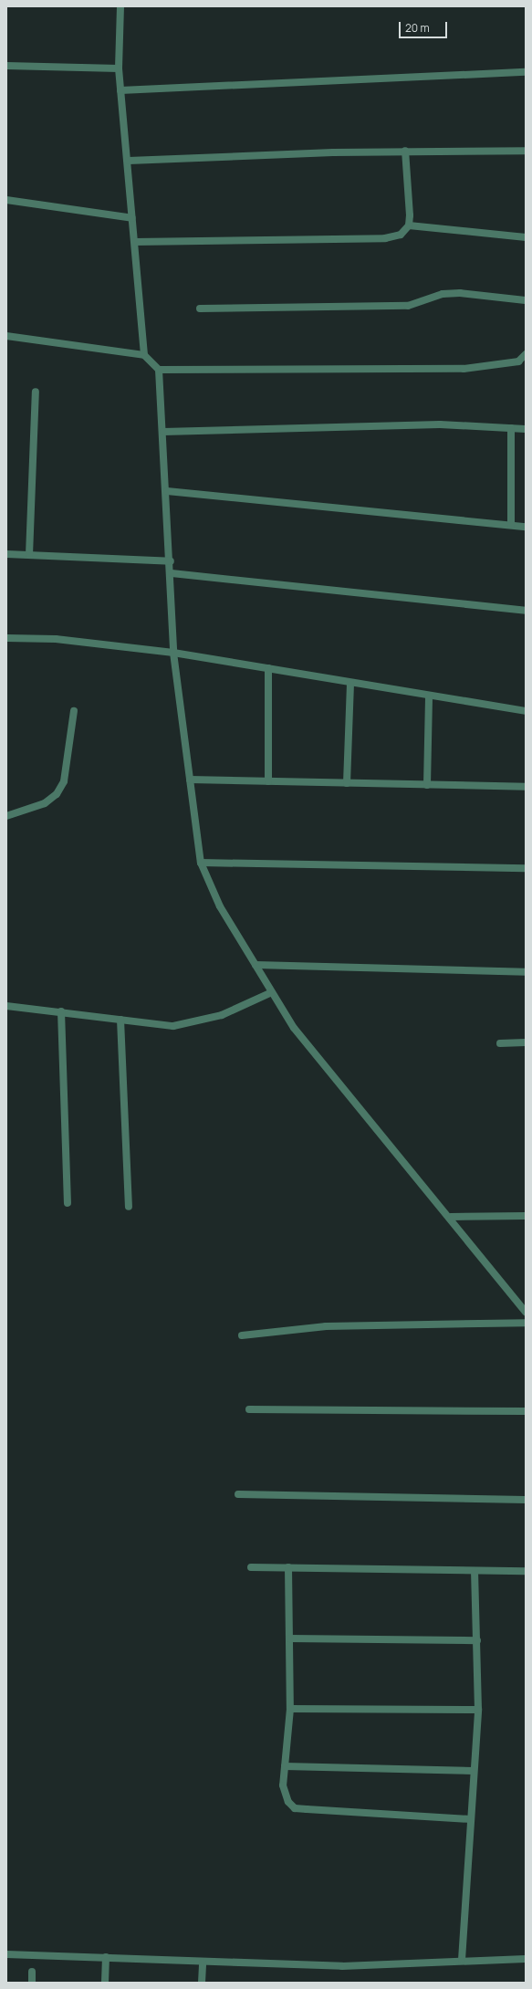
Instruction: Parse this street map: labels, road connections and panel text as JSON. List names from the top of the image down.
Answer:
{
  "scale_bar": "20 m"
}
